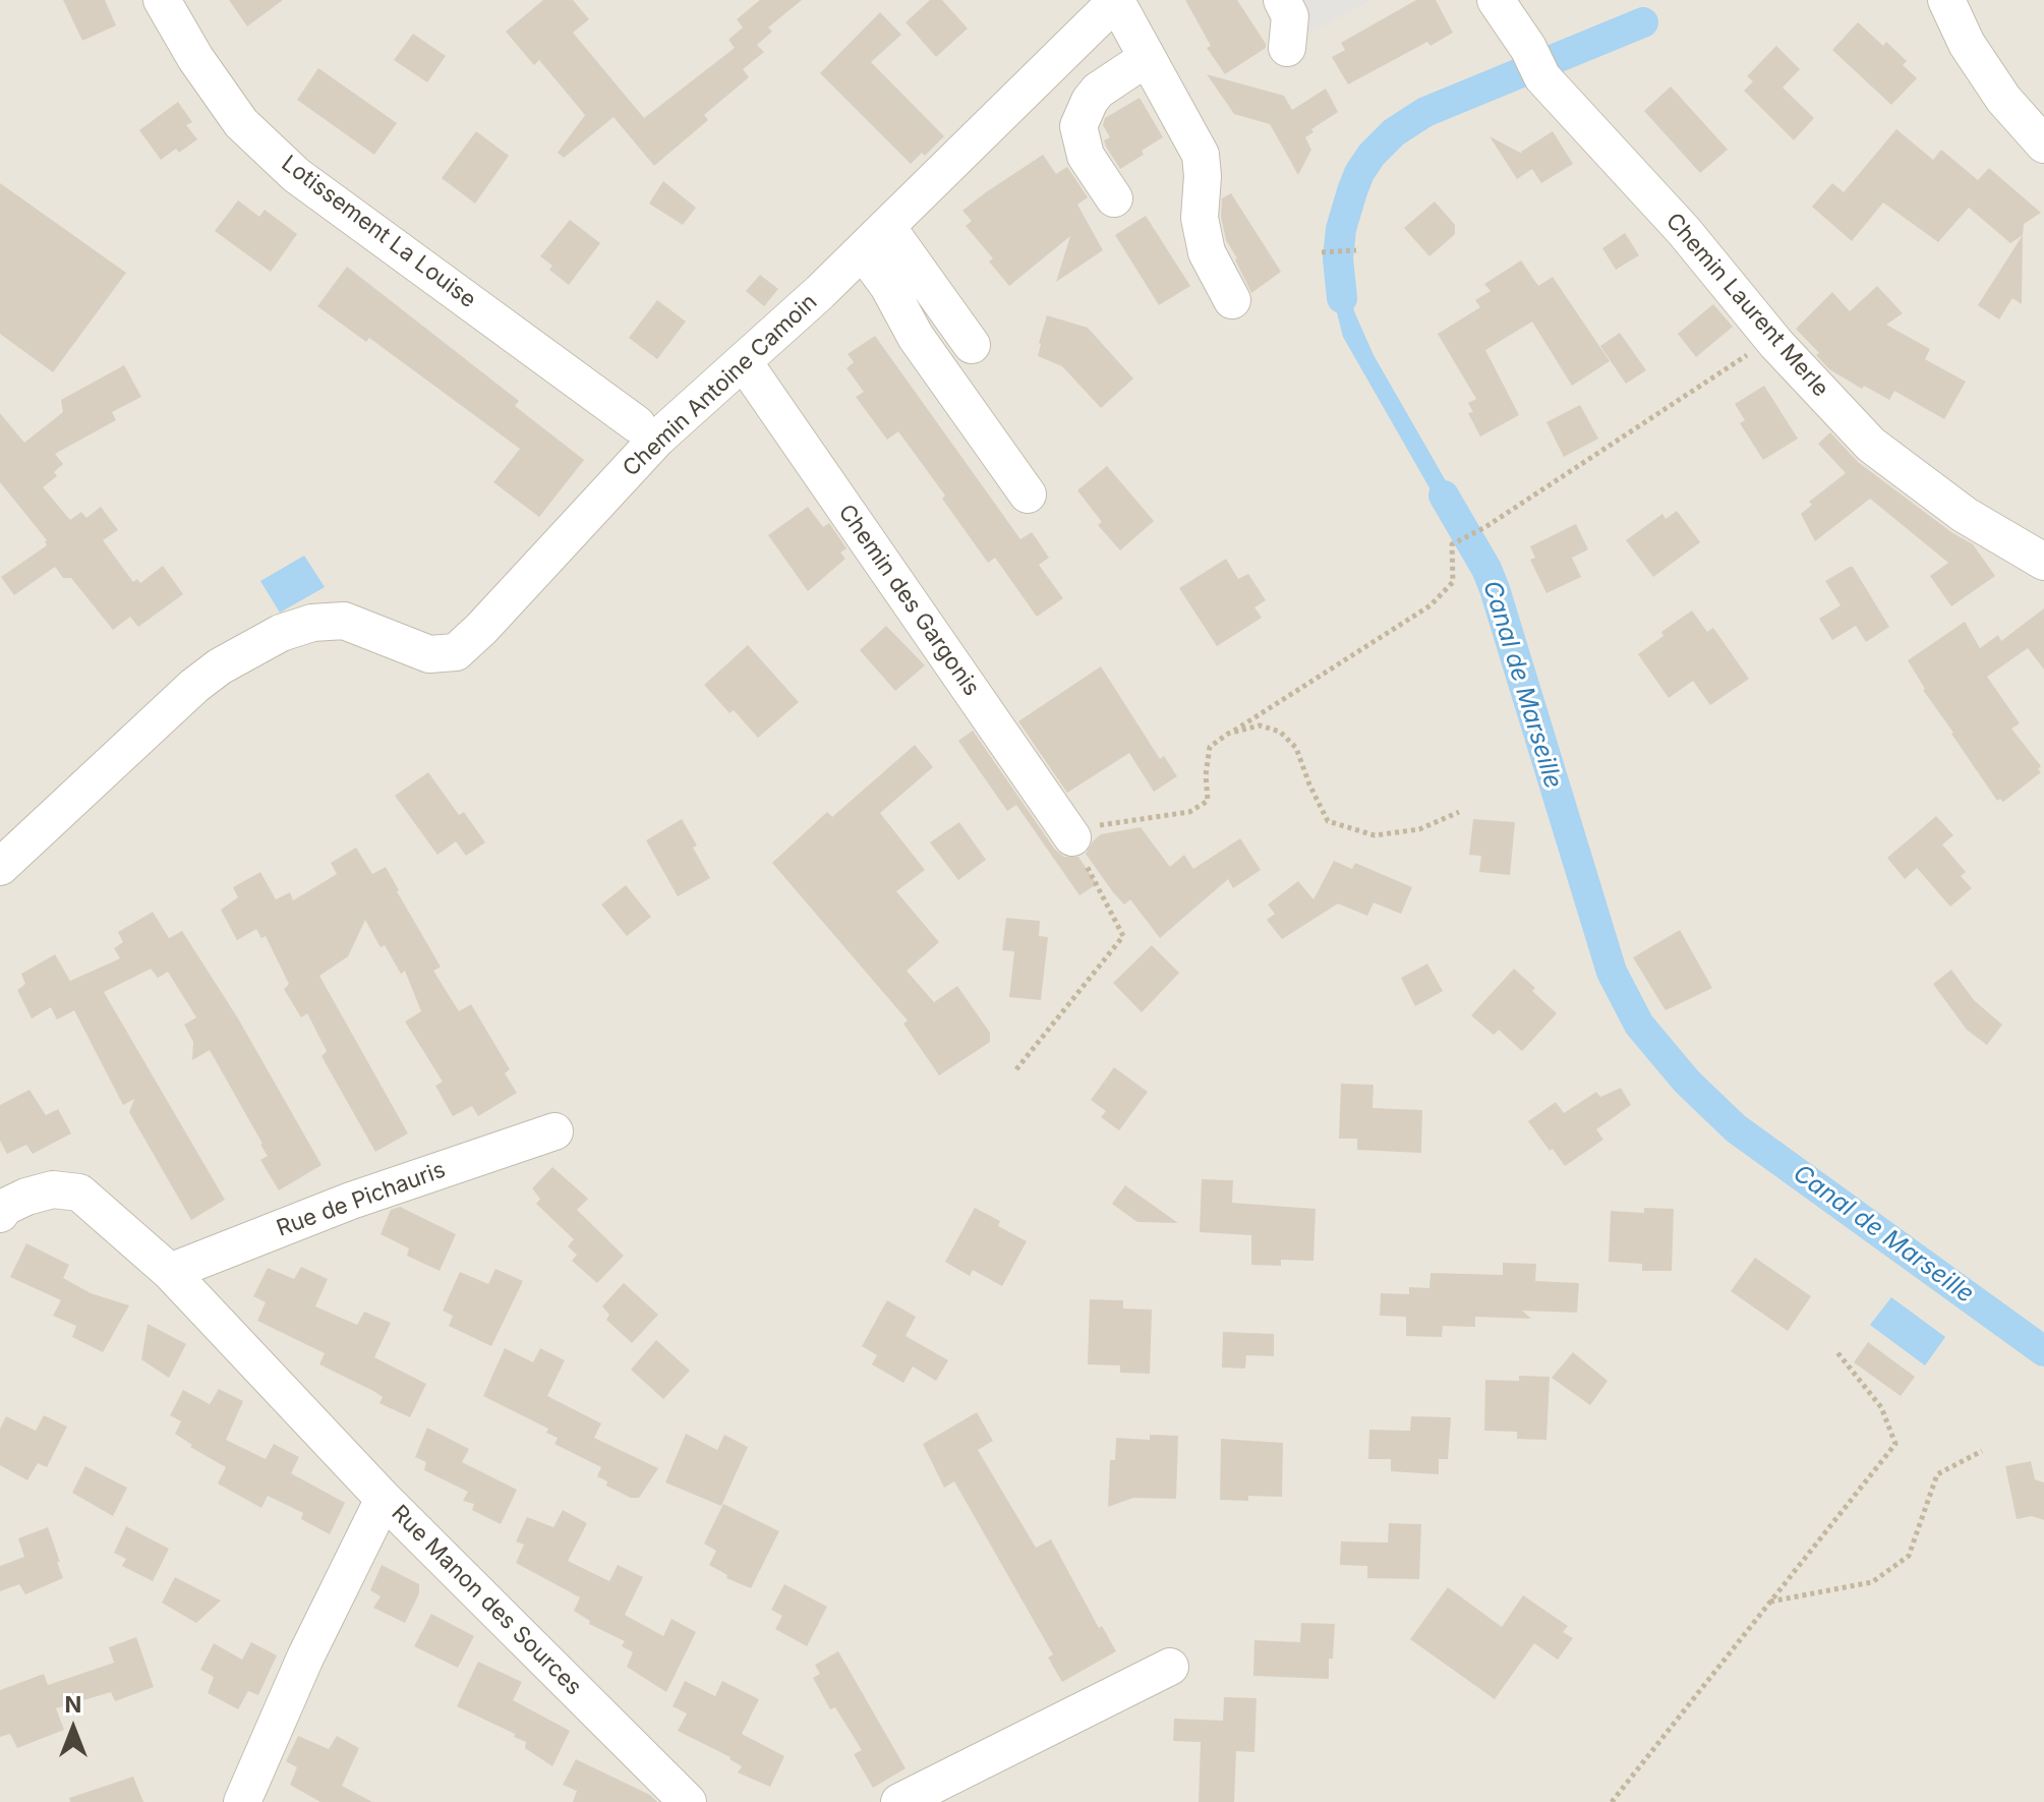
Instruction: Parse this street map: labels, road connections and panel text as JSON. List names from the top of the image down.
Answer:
{
  "streets": {
    "street": [
      "Lotissement La Louise",
      "Chemin Laurent Merle",
      "Chemin Antoine Camoin",
      "Chemin des Gargonis",
      "Rue de Pichauris",
      "Rue Manon des Sources"
    ]
  },
  "crossings": [
    ["Chemin Antoine Camoin", "Chemin des Gargonis"]
  ],
  "water": ["Canal de Marseille"],
  "north": "top"
}
